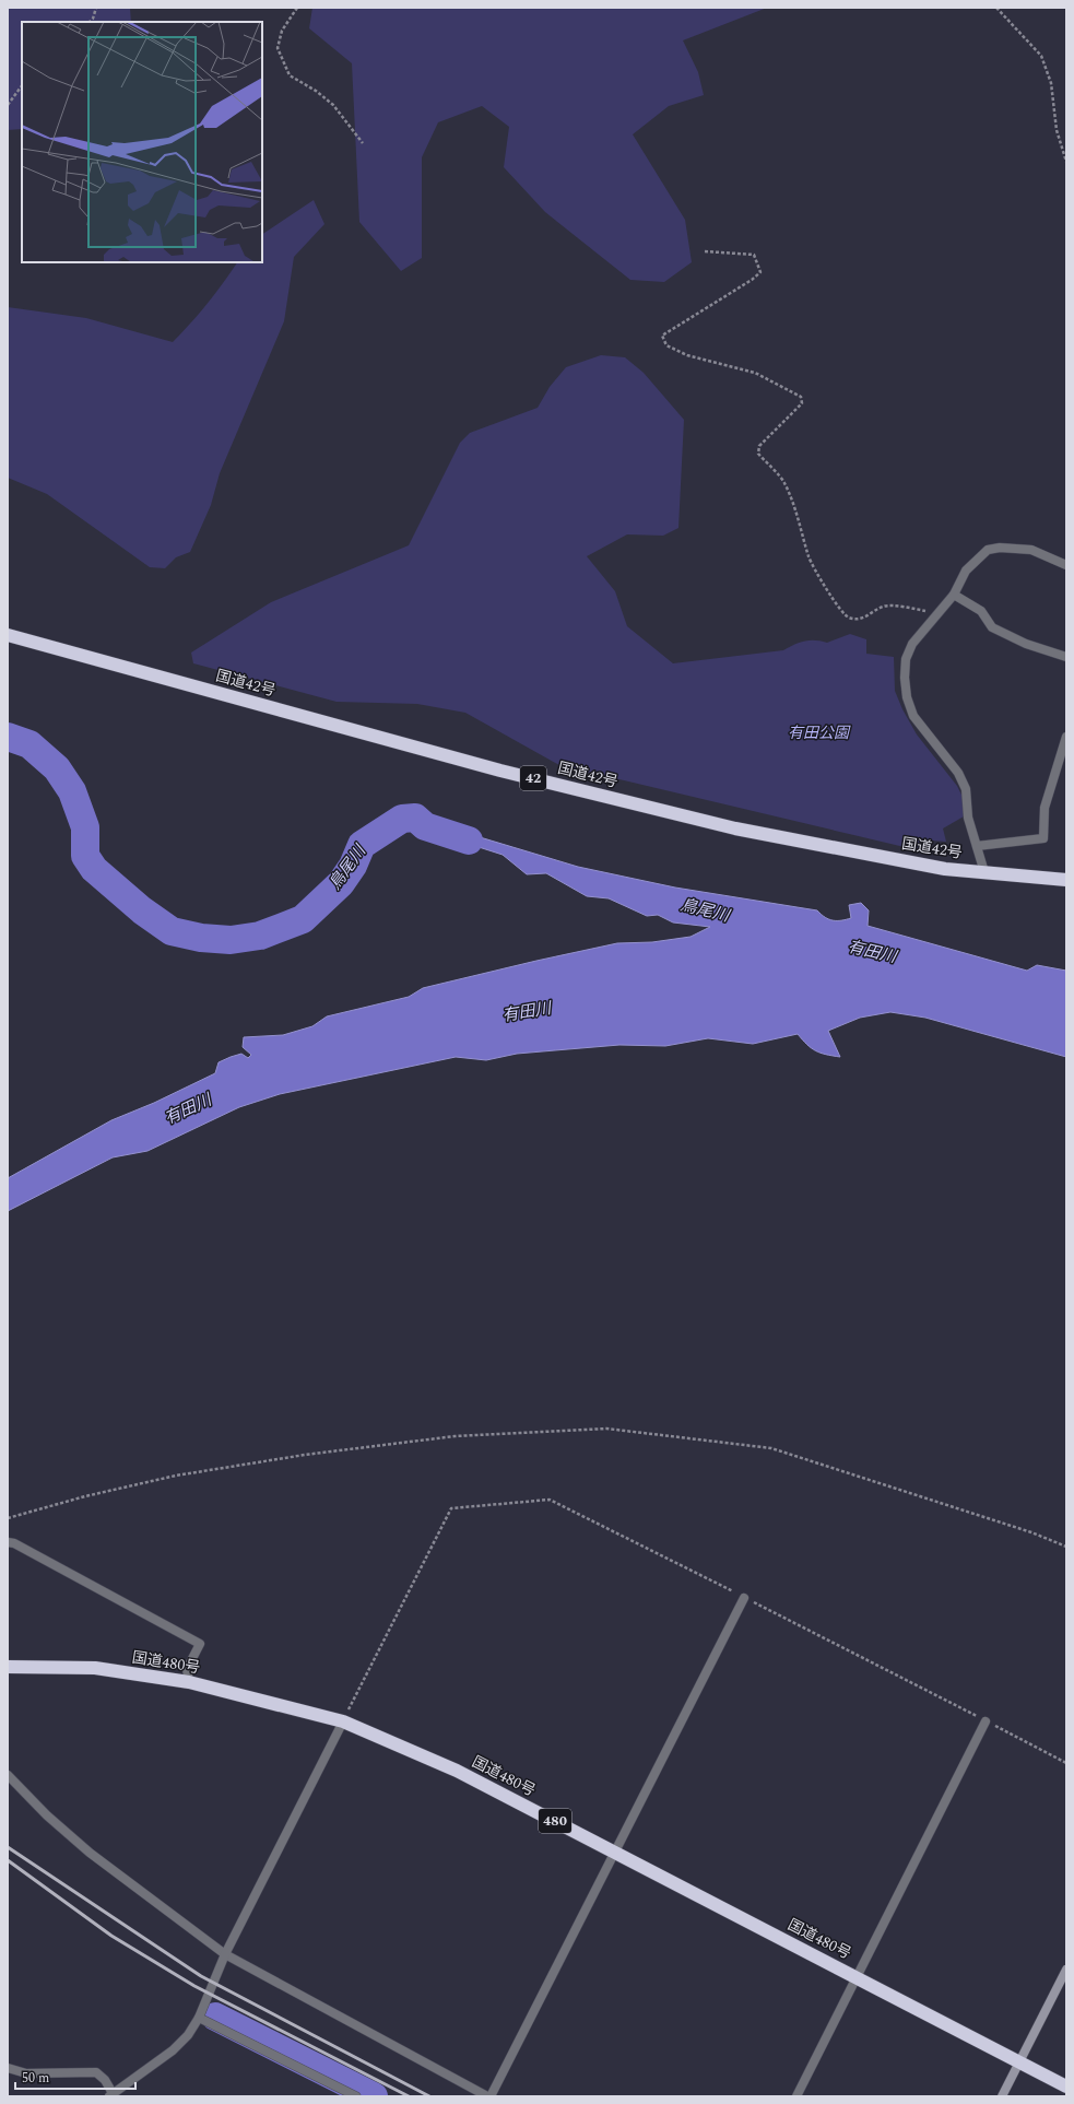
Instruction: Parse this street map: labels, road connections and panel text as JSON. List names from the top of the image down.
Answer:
{
  "streets": {
    "highway": [
      "国道42号",
      "42",
      "国道480号",
      "480"
    ]
  },
  "water": ["鳥尾川", "有田川"],
  "parks": ["有田公園"],
  "scale_bar": "50 m"
}
